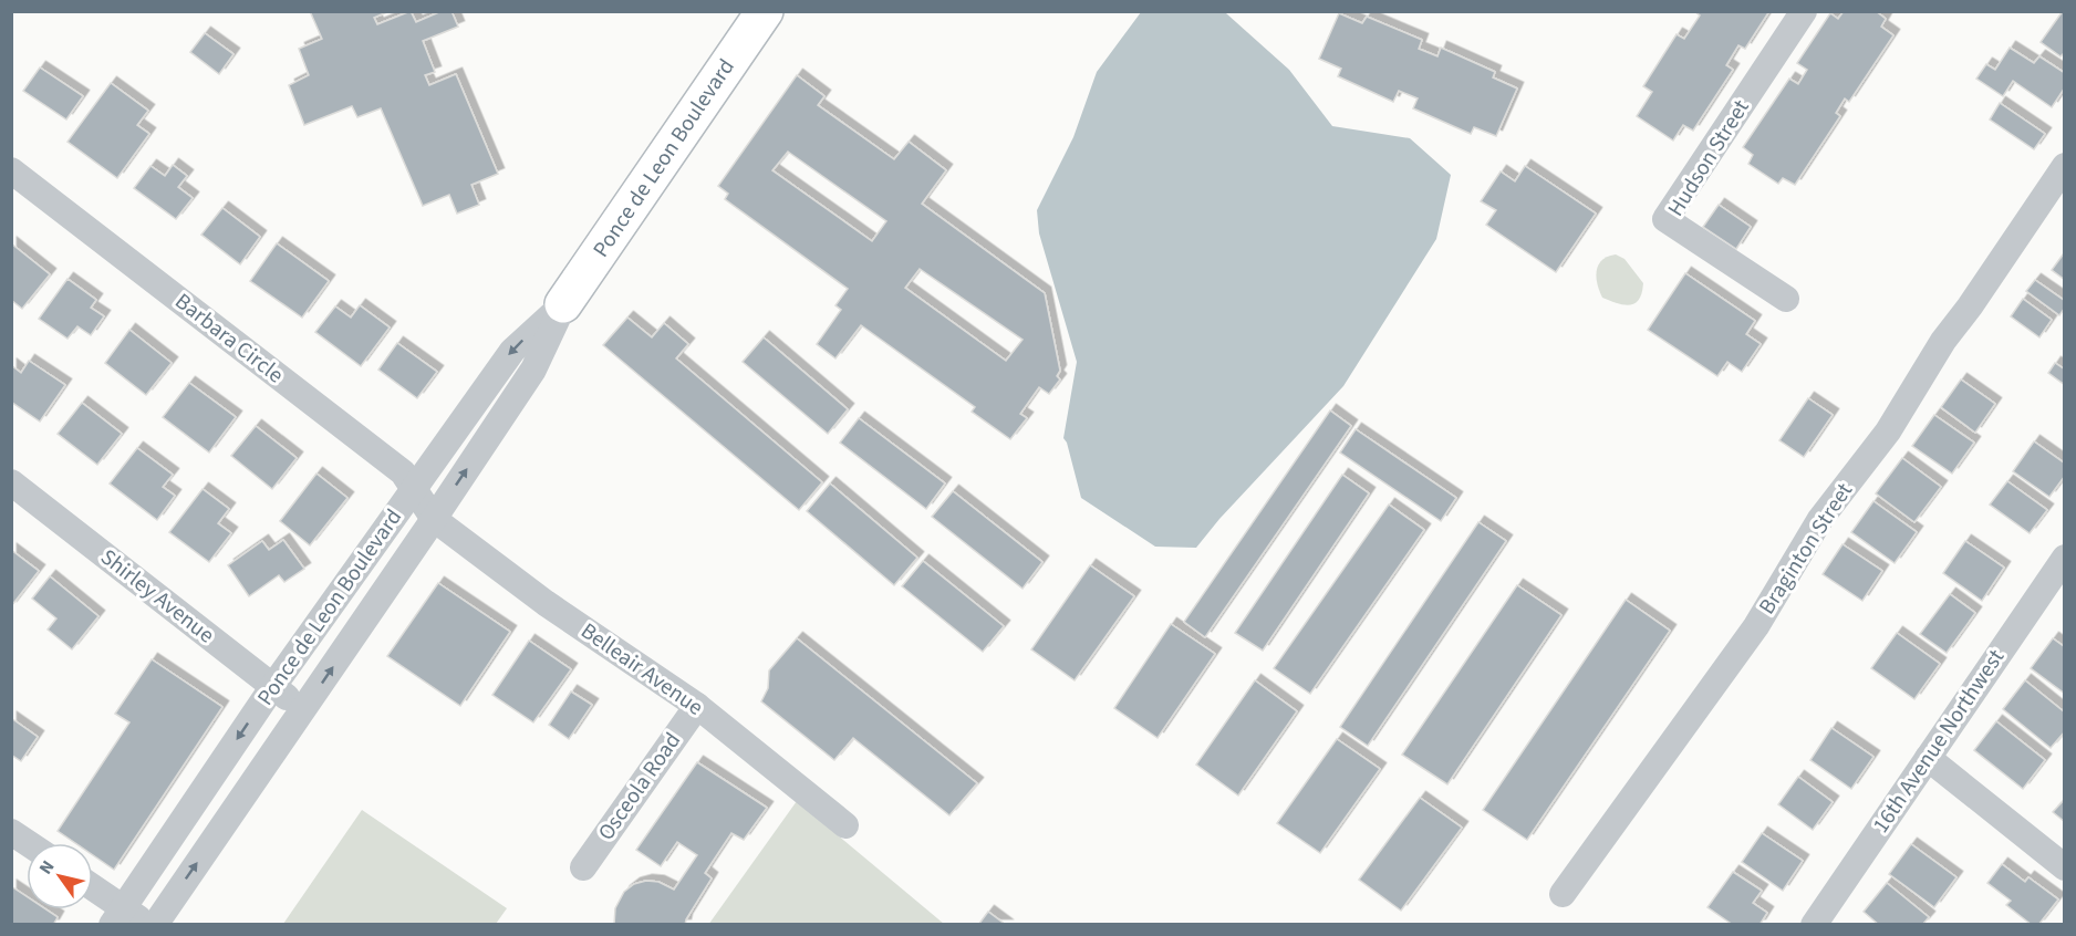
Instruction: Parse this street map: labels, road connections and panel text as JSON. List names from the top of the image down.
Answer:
{
  "streets": {
    "street": [
      "Ponce de Leon Boulevard",
      "Hudson Street",
      "Barbara Circle",
      "Braginton Street",
      "Shirley Avenue",
      "Belleair Avenue",
      "16th Avenue Northwest",
      "Osceola Road"
    ]
  },
  "crossings": [
    ["Ponce de Leon Boulevard", "Barbara Circle"],
    ["Ponce de Leon Boulevard", "Shirley Avenue"],
    ["Ponce de Leon Boulevard", "Belleair Avenue"],
    ["Barbara Circle", "Belleair Avenue"],
    ["Belleair Avenue", "Osceola Road"]
  ],
  "north": "top left"
}
